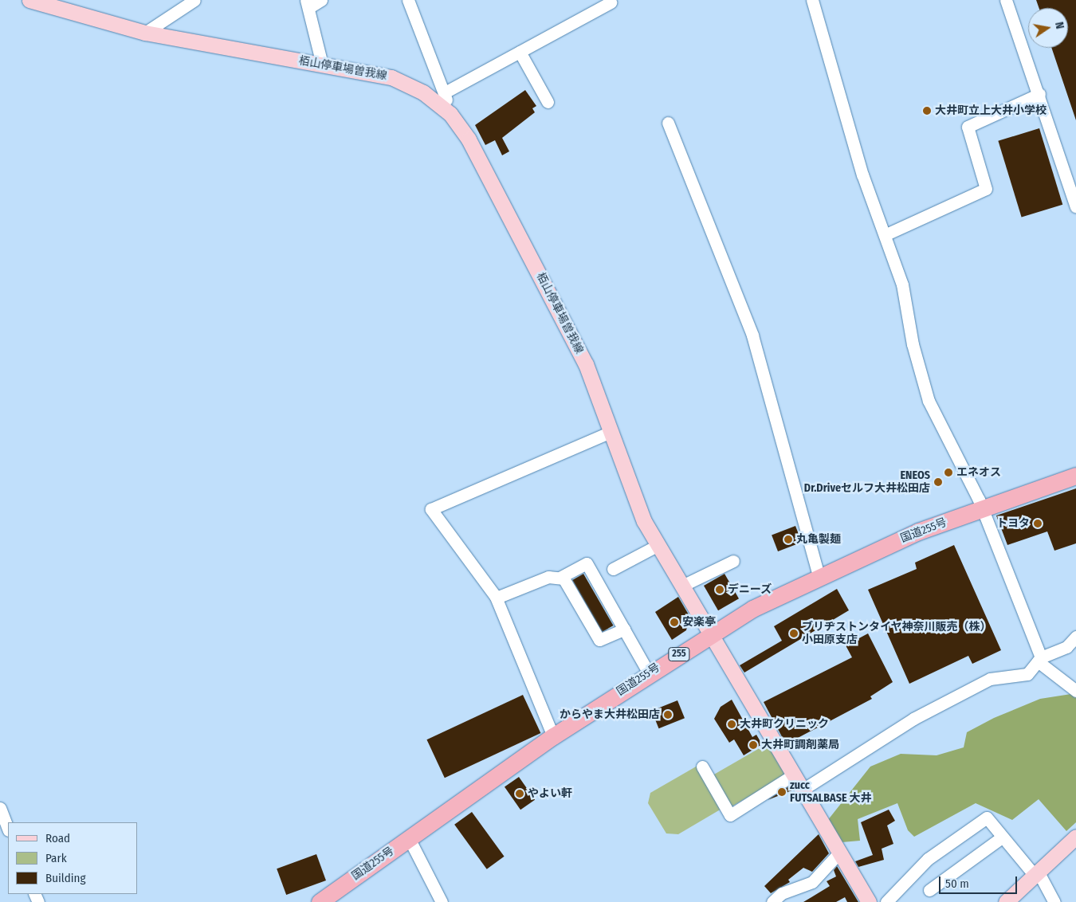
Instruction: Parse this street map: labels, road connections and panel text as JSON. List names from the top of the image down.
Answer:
{
  "streets": {
    "highway": ["国道255号", "255"],
    "main road": ["栢山停車場曽我線"]
  },
  "crossings": [
    ["栢山停車場曽我線", "国道255号"]
  ],
  "places": [
    "大井町立上大井小学校",
    "エネオス",
    "ENEOS Dr.Driveセルフ大井松田店",
    "トヨタ",
    "丸亀製麺",
    "デニーズ",
    "安楽亭",
    "ブリヂストンタイヤ神奈川販売（株） 小田原支店",
    "からやま大井松田店",
    "大井町クリニック",
    "大井町調剤薬局",
    "zucc FUTSALBASE 大井",
    "やよい軒"
  ],
  "legend": ["Road", "Park", "Building"],
  "scale_bar": "50 m",
  "north": "right"
}
